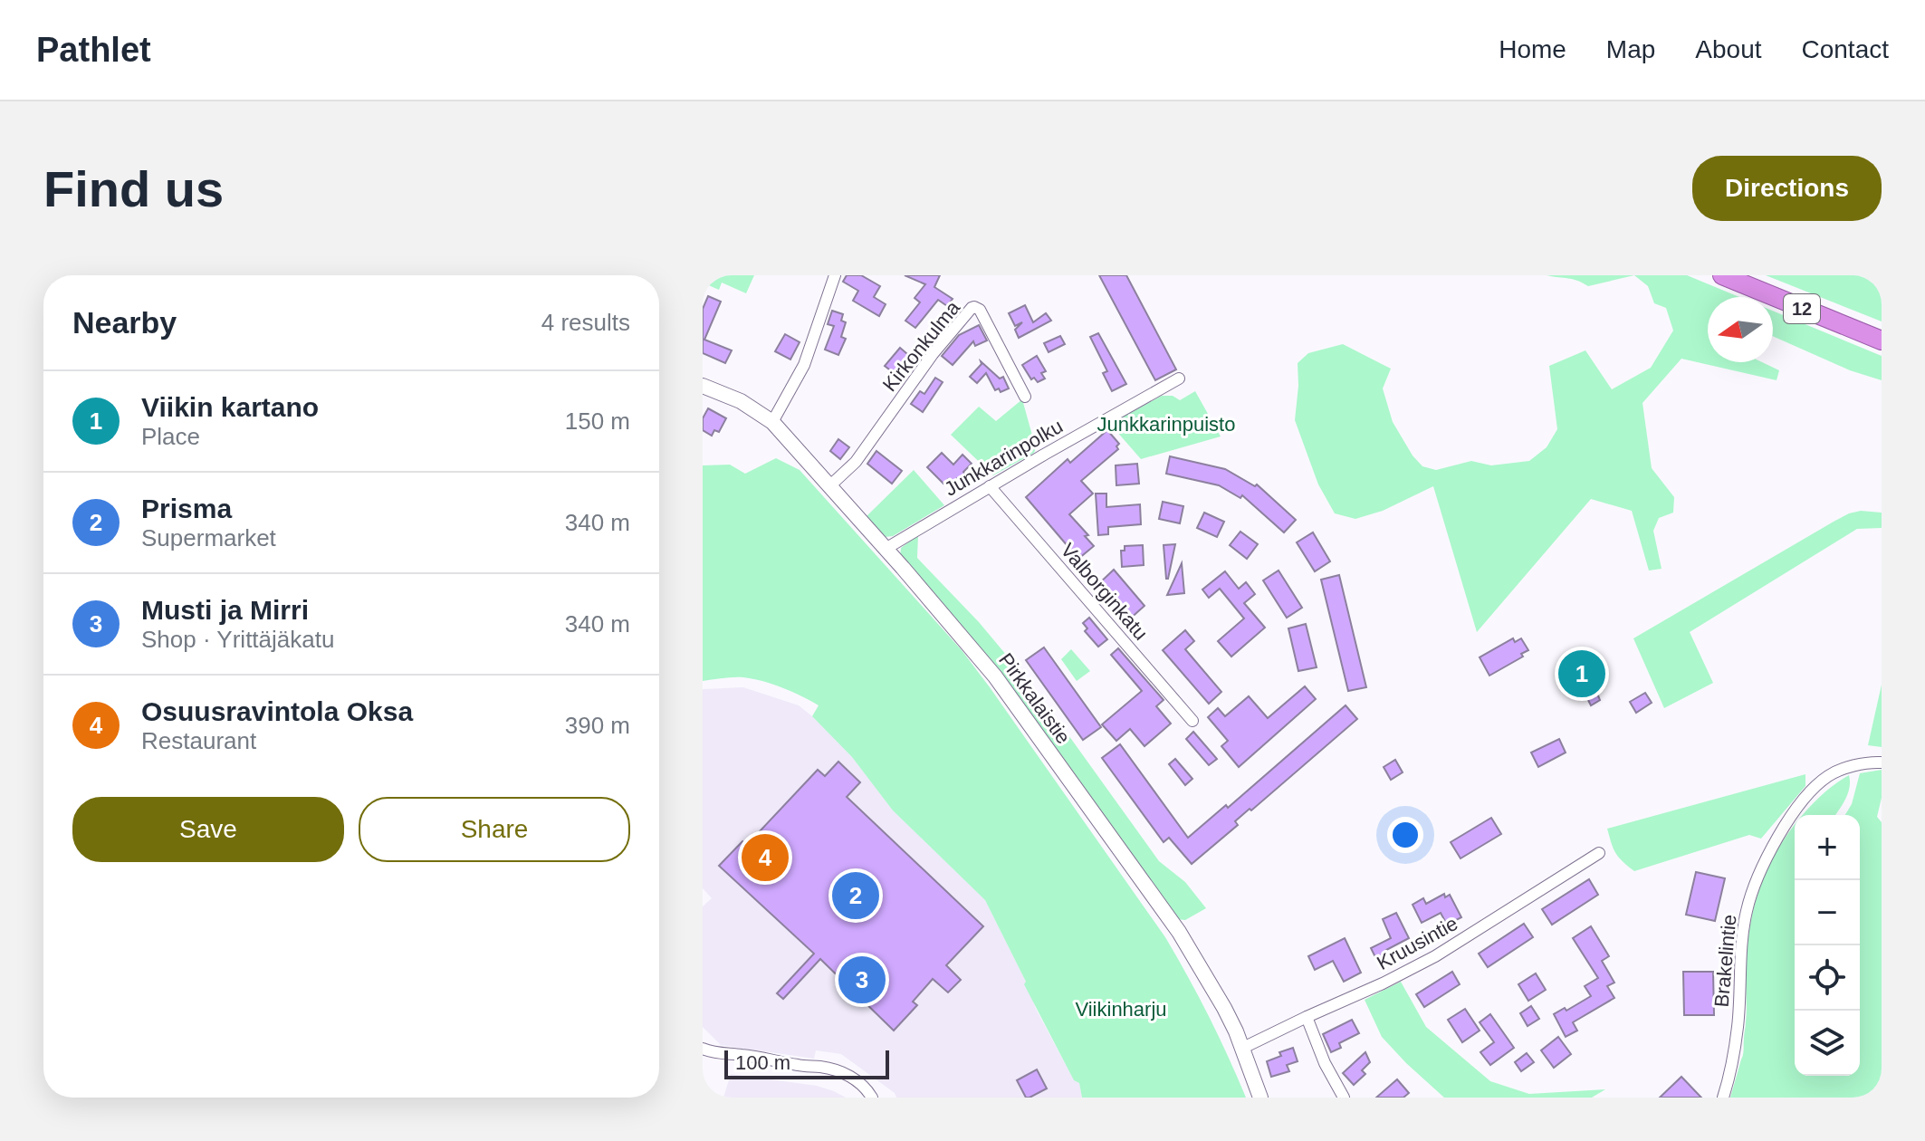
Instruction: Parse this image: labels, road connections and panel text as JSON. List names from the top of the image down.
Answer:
{
  "streets": {
    "highway": ["12"],
    "street": [
      "Kirkonkulma",
      "Junkkarinpolku",
      "Valborginkatu",
      "Pirkkalaistie",
      "Kruusintie",
      "Brakelintie"
    ]
  },
  "crossings": [
    ["Kirkonkulma", "Pirkkalaistie"],
    ["Junkkarinpolku", "Valborginkatu"],
    ["Junkkarinpolku", "Pirkkalaistie"],
    ["Pirkkalaistie", "Kruusintie"]
  ],
  "parks": ["Junkkarinpuisto", "Viikinharju"],
  "scale_bar": "100 m",
  "north": "left",
  "page": {
    "header": "Pathlet",
    "nav": [
      "Home",
      "Map",
      "About",
      "Contact"
    ],
    "buttons": [
      "Directions",
      ["Save", "Share"]
    ],
    "title": "Find us",
    "heading": ["Nearby", "4 results"],
    "list": [
      {
        "mark": "1",
        "name": "Viikin kartano",
        "note": "Place",
        "value": "150 m"
      },
      {
        "mark": "2",
        "name": "Prisma",
        "note": "Supermarket",
        "value": "340 m"
      },
      {
        "mark": "3",
        "name": "Musti ja Mirri",
        "note": "Shop · Yrittäjäkatu",
        "value": "340 m"
      },
      {
        "mark": "4",
        "name": "Osuusravintola Oksa",
        "note": "Restaurant",
        "value": "390 m"
      }
    ],
    "pins": [
      "1",
      "4",
      "2",
      "3"
    ],
    "map_buttons": ["+", "−"],
    "scale": "100 m"
  }
}
